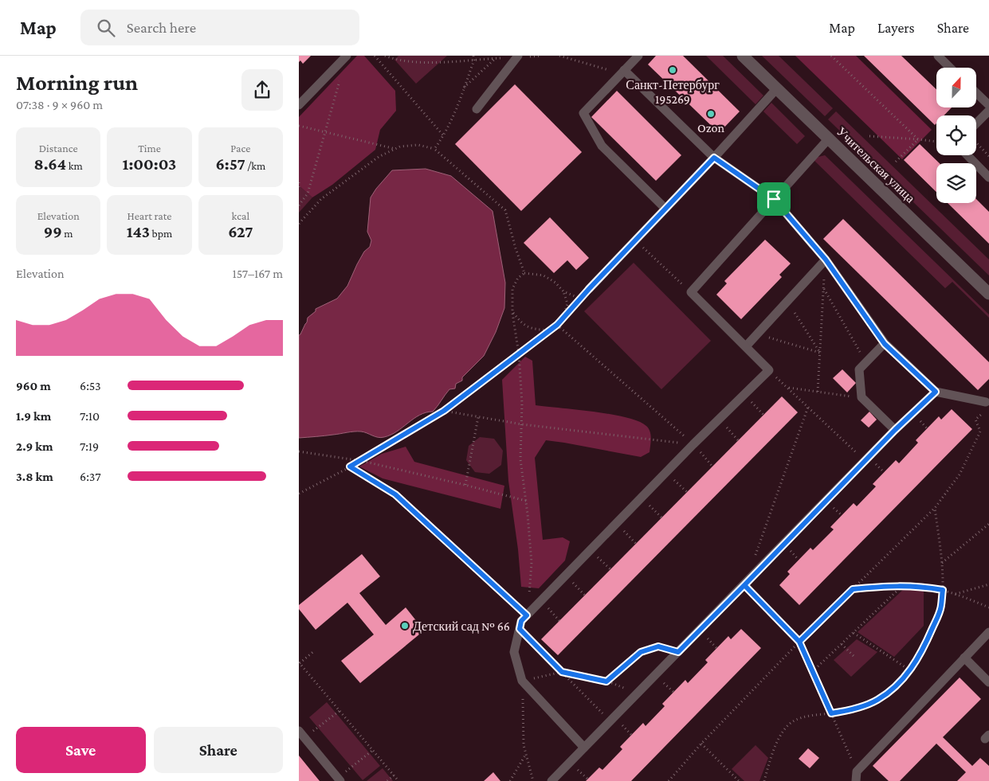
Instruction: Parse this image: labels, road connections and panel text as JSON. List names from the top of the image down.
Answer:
{
  "streets": {
    "street": ["Учительская улица"]
  },
  "places": ["Санкт-Петербург 195269", "Ozon", "Детский сад № 66"],
  "north": "top",
  "page": {
    "header": "Map",
    "search": "Search here",
    "nav": ["Map", "Layers", "Share"],
    "heading": ["Morning run", "07:38 · 9 × 960 m"],
    "stats": [
      ["Distance", "8.64 km"],
      ["Time", "1:00:03"],
      ["Pace", "6:57 /km"],
      ["Elevation", "99 m"],
      ["Heart rate", "143 bpm"],
      ["kcal", "627"]
    ],
    "chart": ["Elevation", "157–167 m"],
    "list": [
      {
        "name": "960 m",
        "note": "6:53"
      },
      {
        "name": "1.9 km",
        "note": "7:10"
      },
      {
        "name": "2.9 km",
        "note": "7:19"
      },
      {
        "name": "3.8 km",
        "note": "6:37"
      }
    ],
    "buttons": ["Save", "Share"]
  }
}
